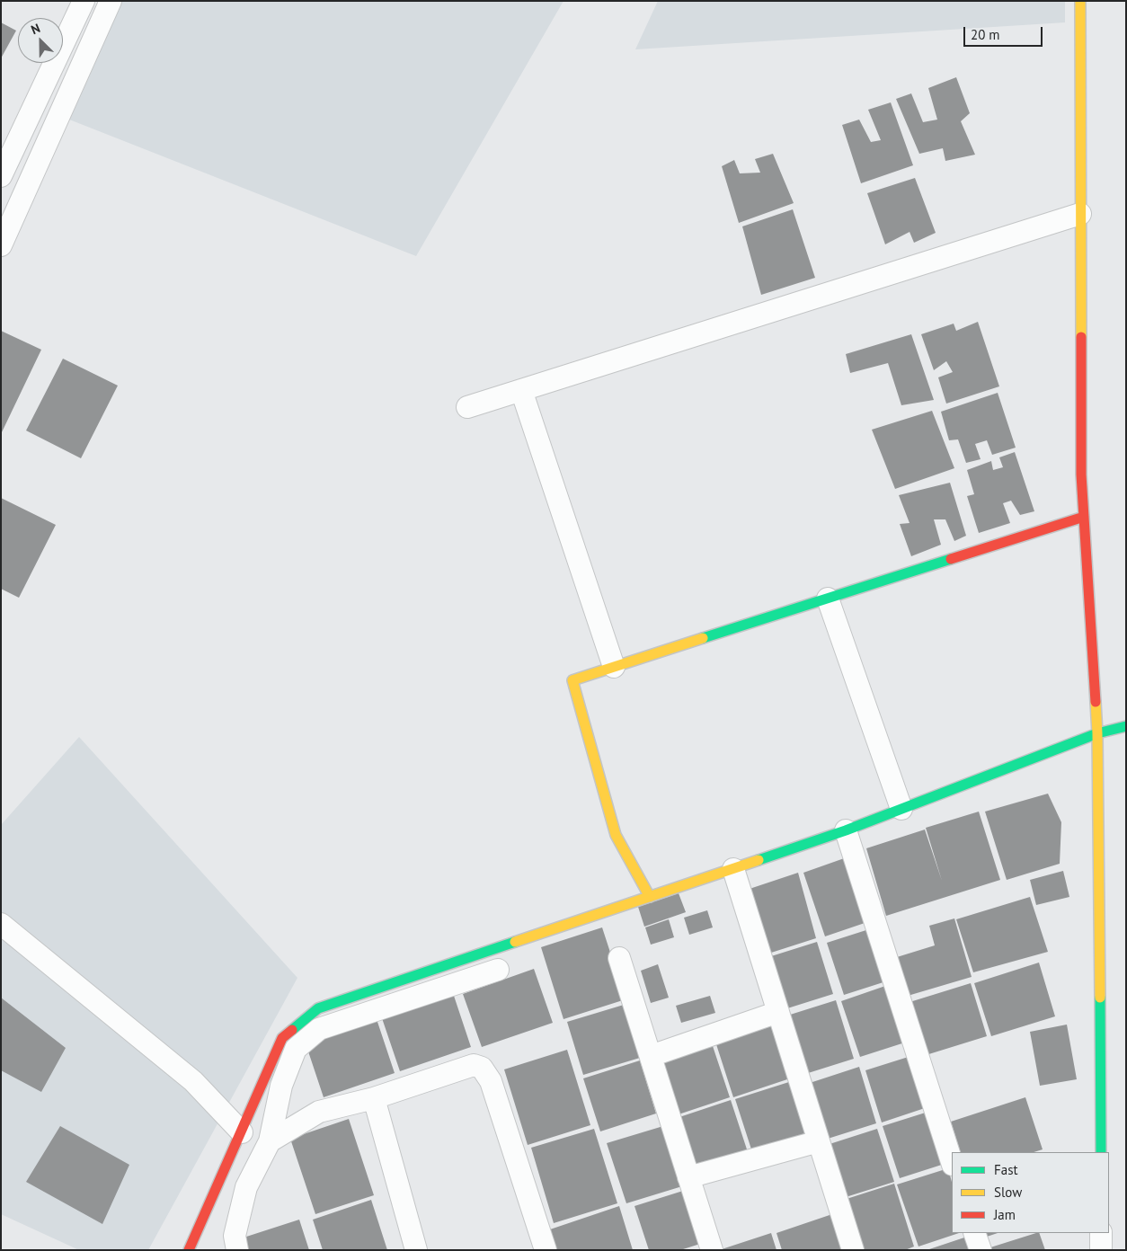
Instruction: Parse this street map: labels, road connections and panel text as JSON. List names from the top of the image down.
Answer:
{
  "legend": ["Fast", "Slow", "Jam"],
  "scale_bar": "20 m",
  "north": "top left"
}
